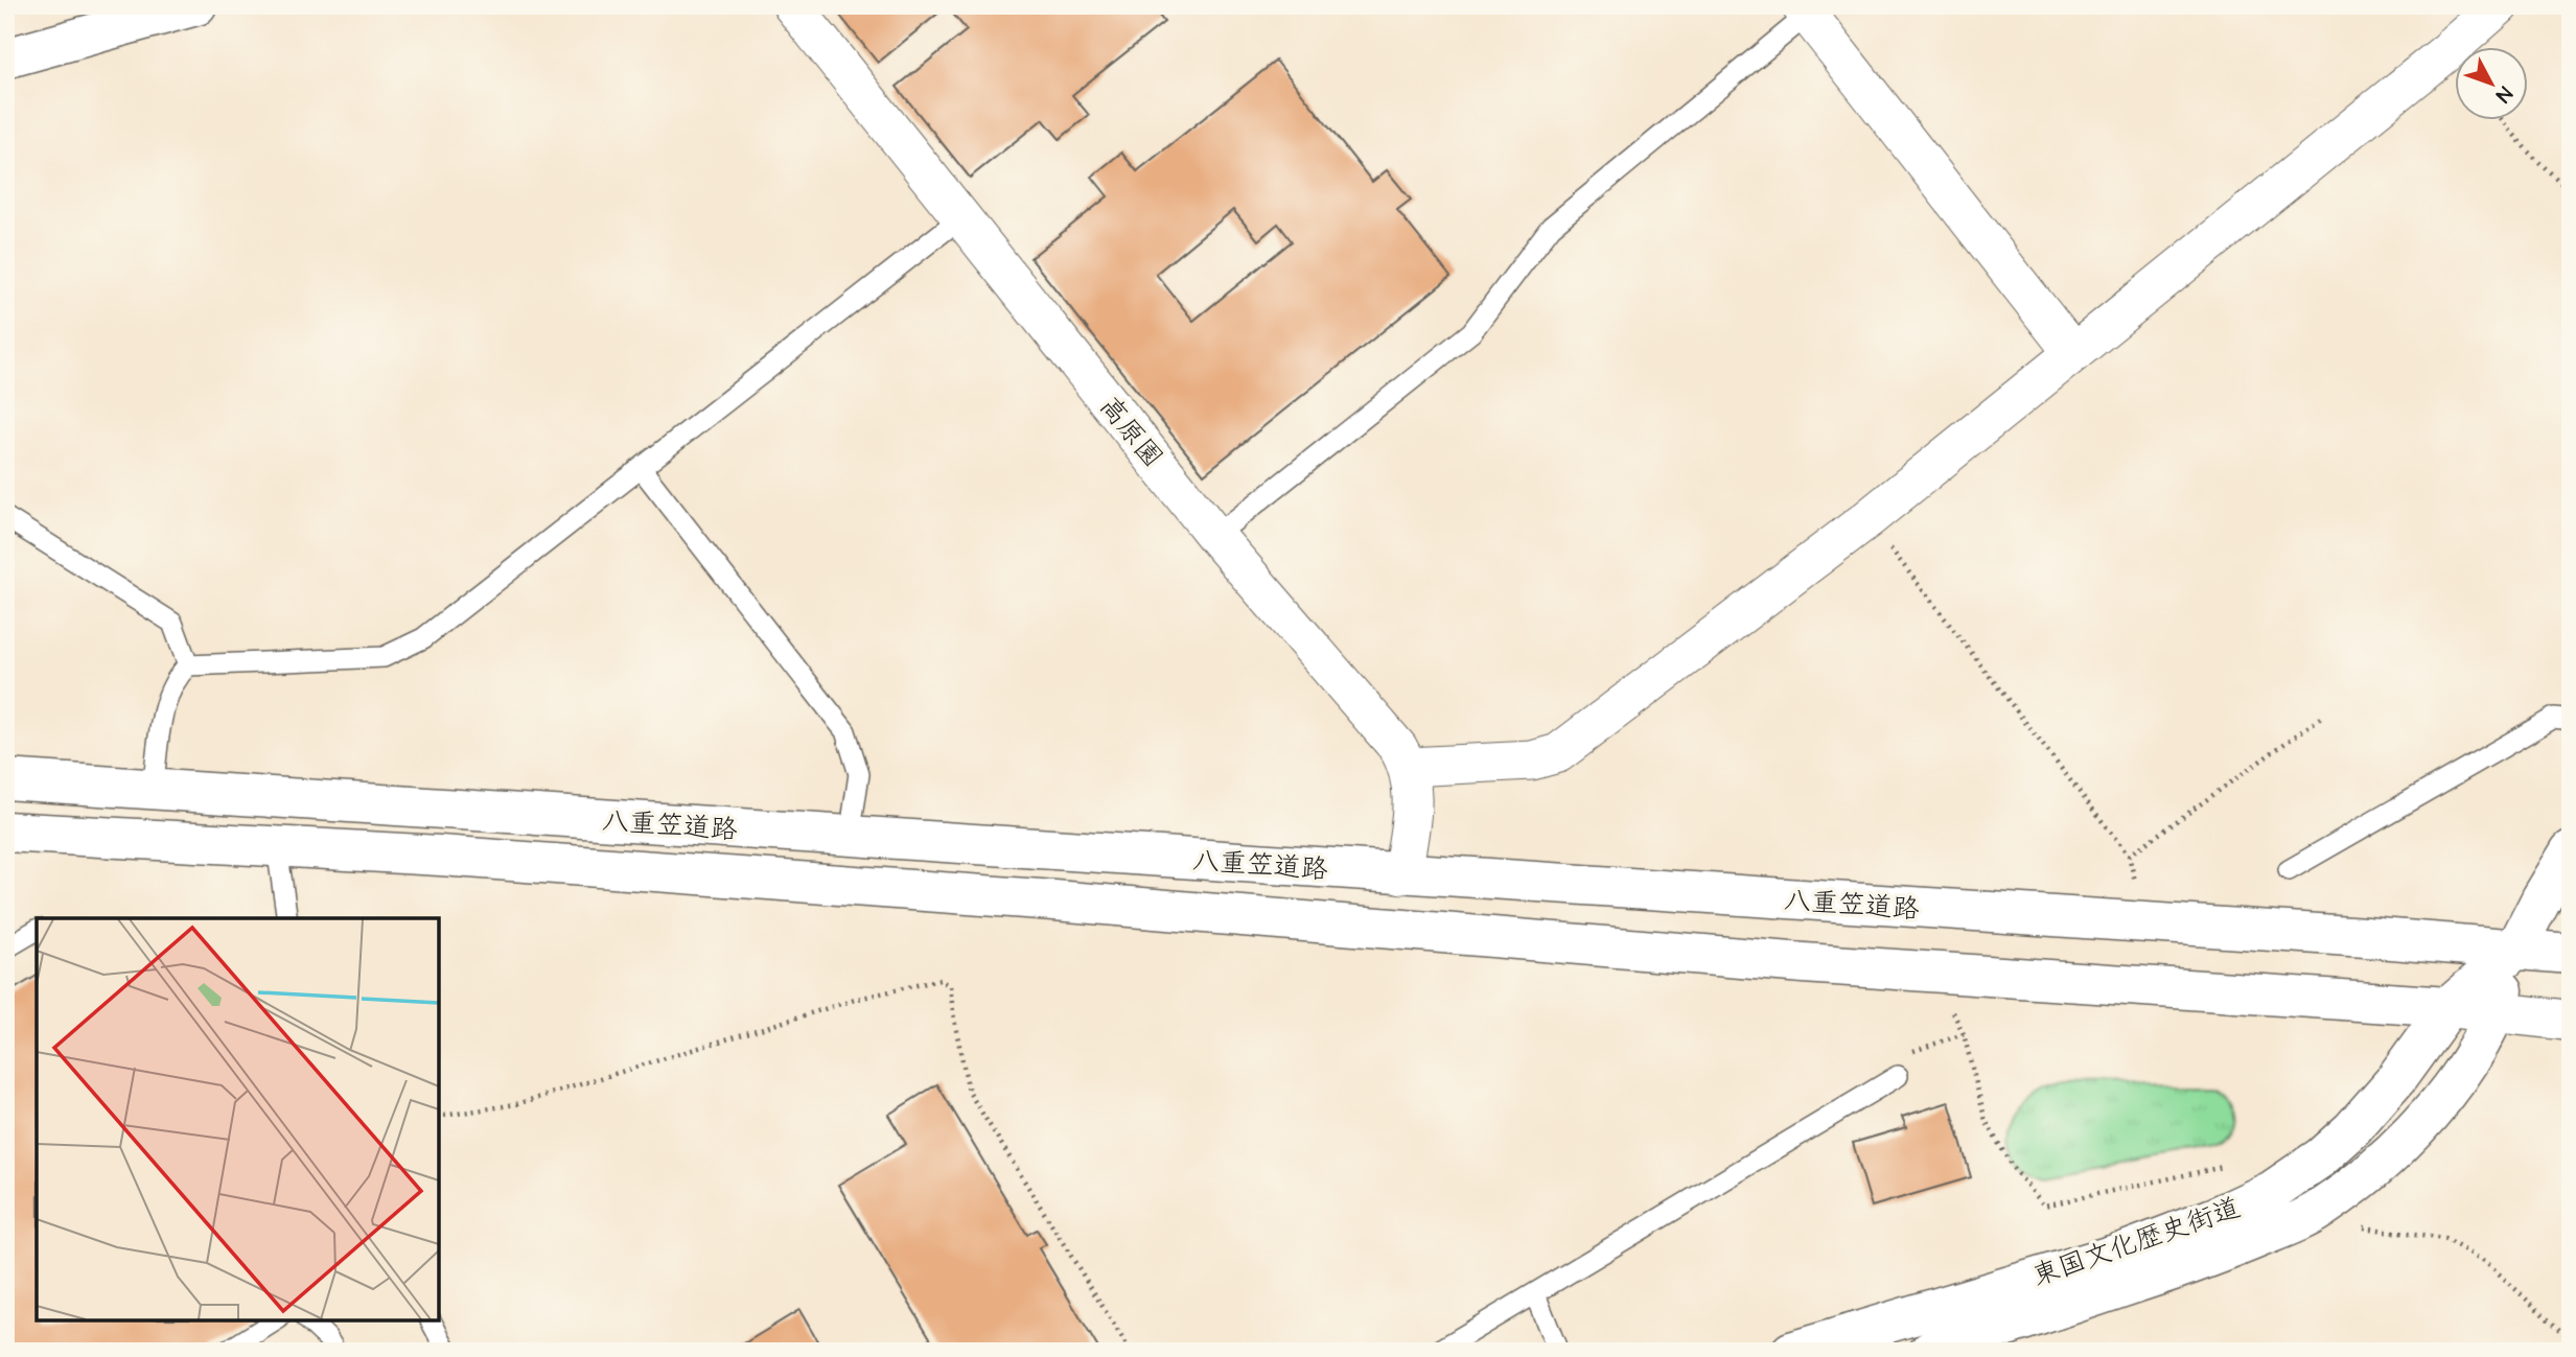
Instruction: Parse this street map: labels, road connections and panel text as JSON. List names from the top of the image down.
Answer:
{
  "streets": {
    "main road": ["八重笠道路", "東国文化歴史街道"],
    "street": ["高原園"]
  },
  "crossings": [
    ["高原園", "八重笠道路"],
    ["八重笠道路", "東国文化歴史街道"]
  ],
  "north": "bottom right"
}
